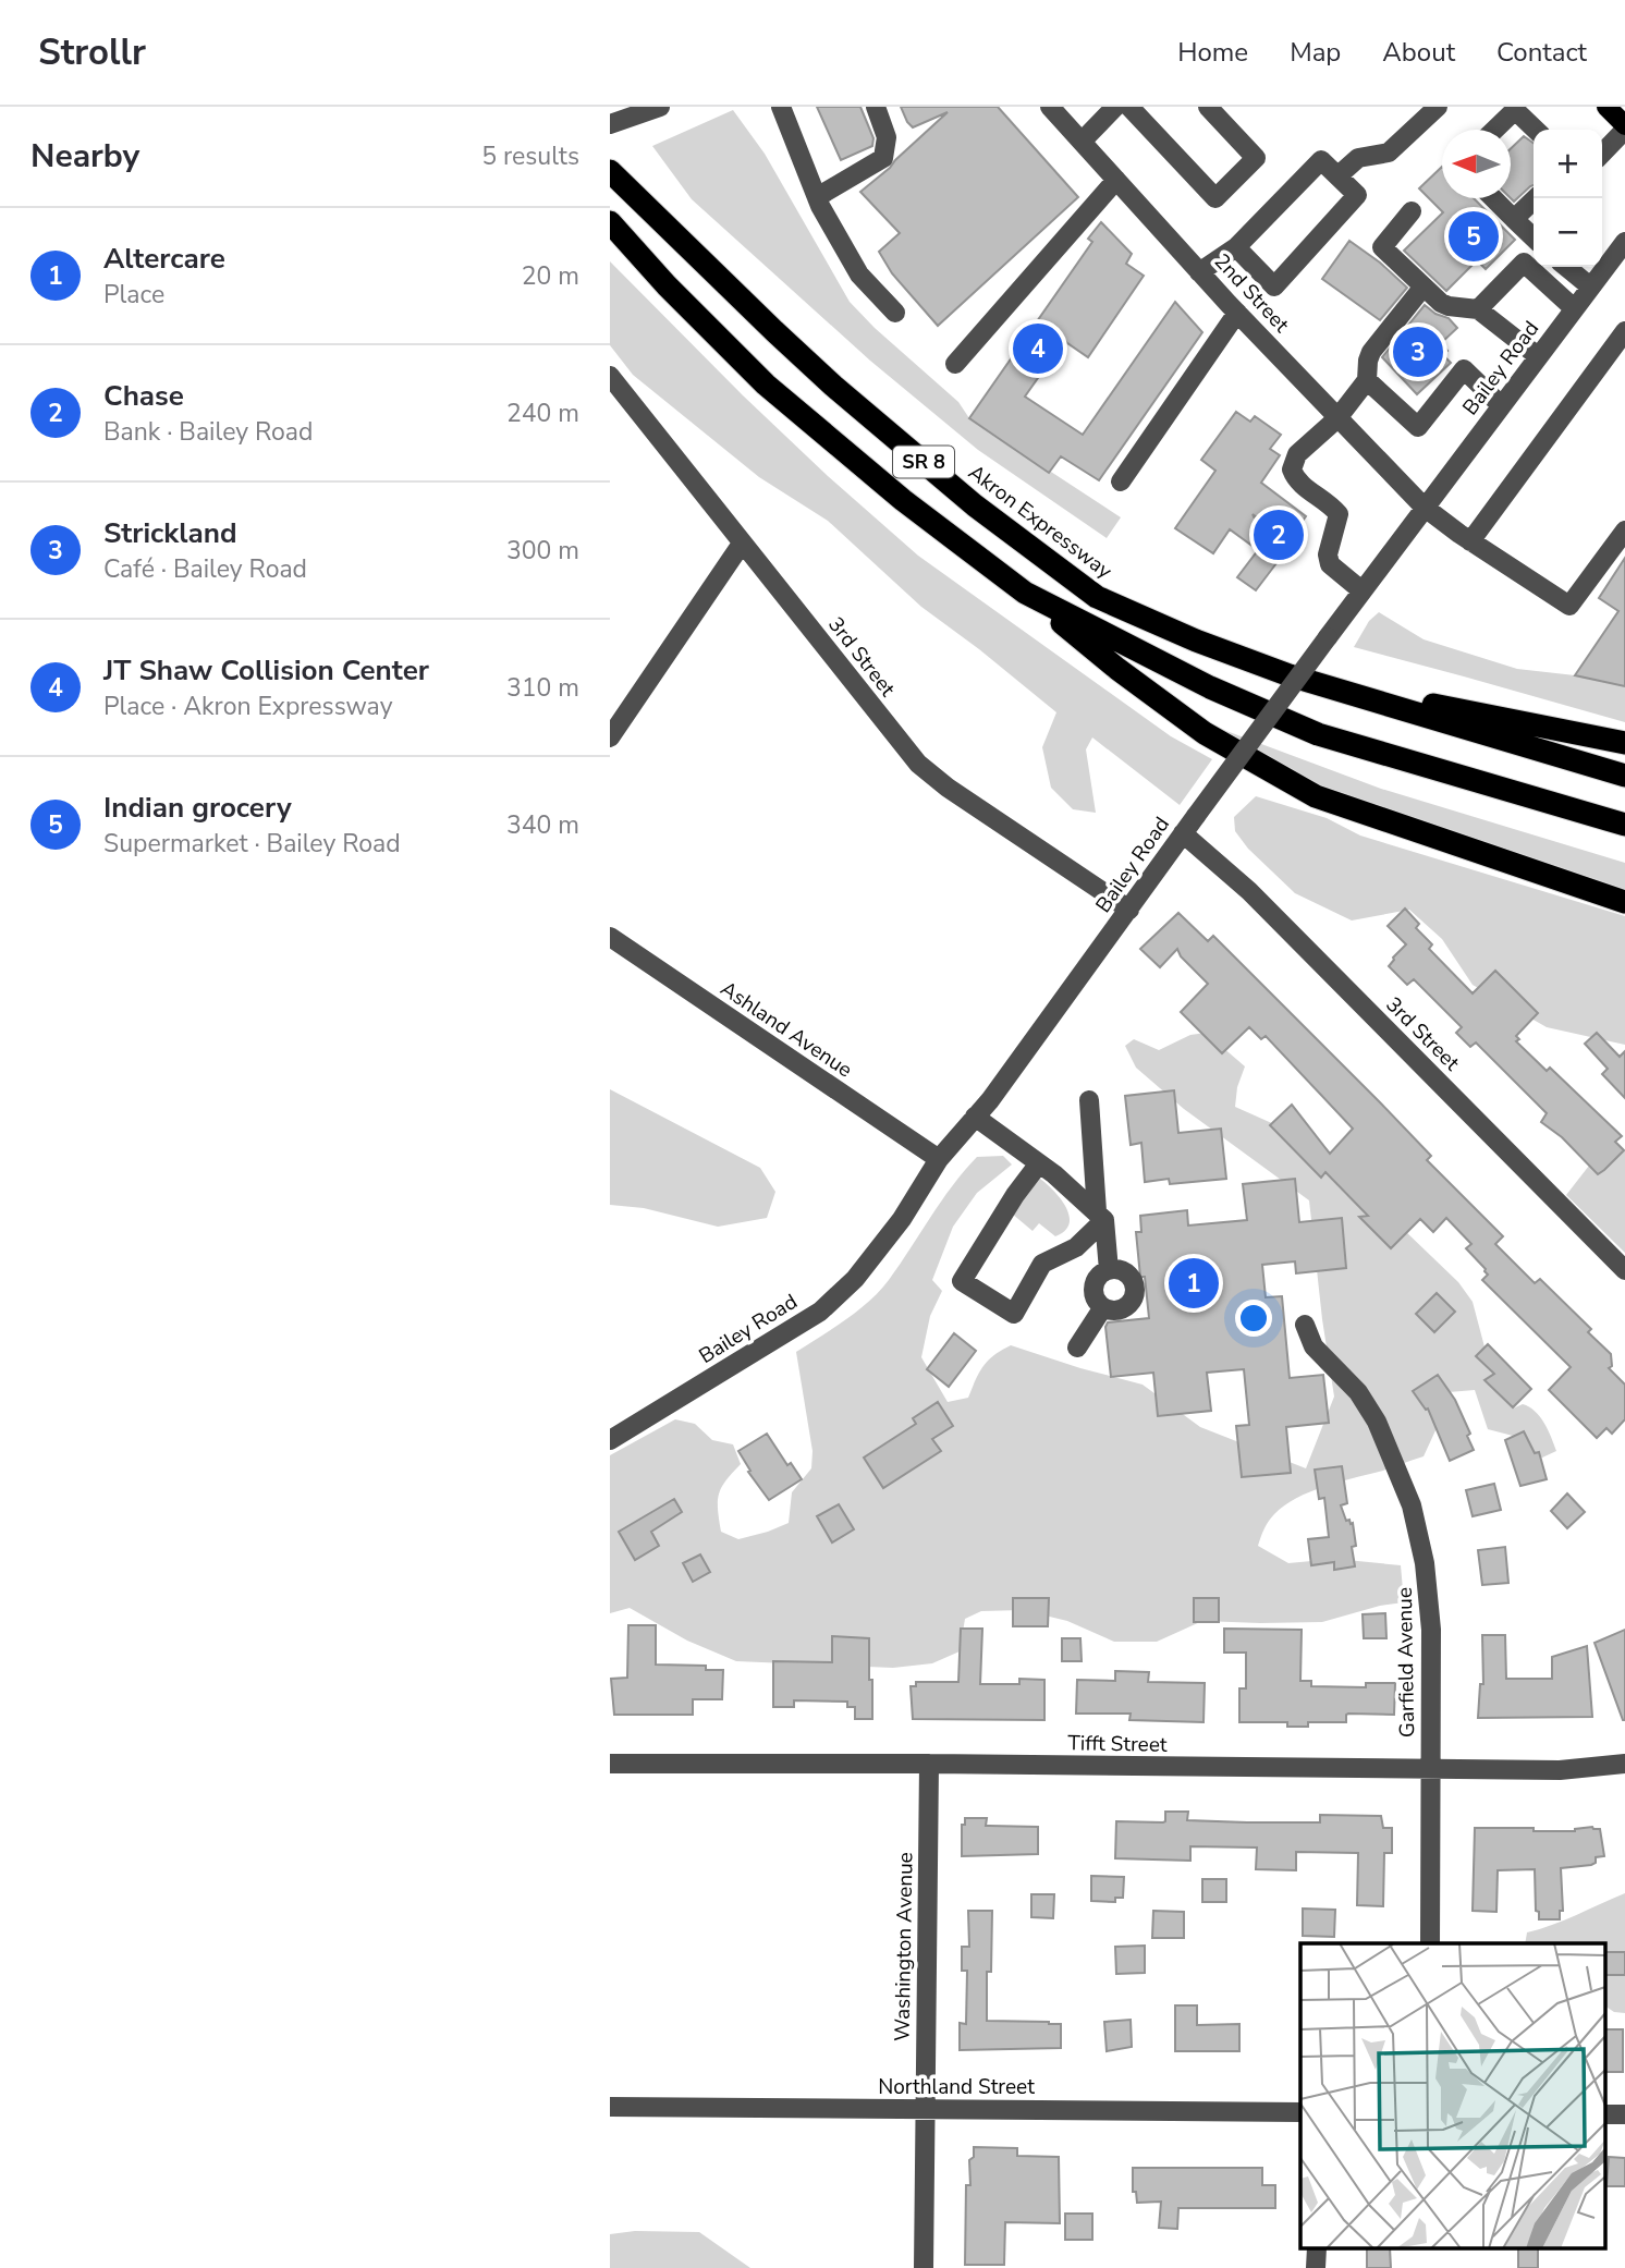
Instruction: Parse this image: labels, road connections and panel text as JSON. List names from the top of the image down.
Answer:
{
  "streets": {
    "highway": ["SR 8", "Akron Expressway"],
    "street": [
      "2nd Street",
      "Bailey Road",
      "3rd Street",
      "Ashland Avenue",
      "Garfield Avenue",
      "Tifft Street",
      "Washington Avenue",
      "Northland Street"
    ]
  },
  "crossings": [
    ["2nd Street", "Bailey Road"],
    ["Bailey Road", "3rd Street"],
    ["Bailey Road", "Ashland Avenue"],
    ["Garfield Avenue", "Tifft Street"],
    ["Tifft Street", "Washington Avenue"],
    ["Washington Avenue", "Northland Street"]
  ],
  "north": "left",
  "page": {
    "header": "Strollr",
    "nav": [
      "Home",
      "Map",
      "About",
      "Contact"
    ],
    "heading": ["Nearby", "5 results"],
    "map_buttons": ["+", "−"],
    "list": [
      {
        "mark": "1",
        "name": "Altercare",
        "note": "Place",
        "value": "20 m"
      },
      {
        "mark": "2",
        "name": "Chase",
        "note": "Bank · Bailey Road",
        "value": "240 m"
      },
      {
        "mark": "3",
        "name": "Strickland",
        "note": "Café · Bailey Road",
        "value": "300 m"
      },
      {
        "mark": "4",
        "name": "JT Shaw Collision Center",
        "note": "Place · Akron Expressway",
        "value": "310 m"
      },
      {
        "mark": "5",
        "name": "Indian grocery",
        "note": "Supermarket · Bailey Road",
        "value": "340 m"
      }
    ],
    "pins": [
      "5",
      "4",
      "3",
      "2",
      "1"
    ]
  }
}
